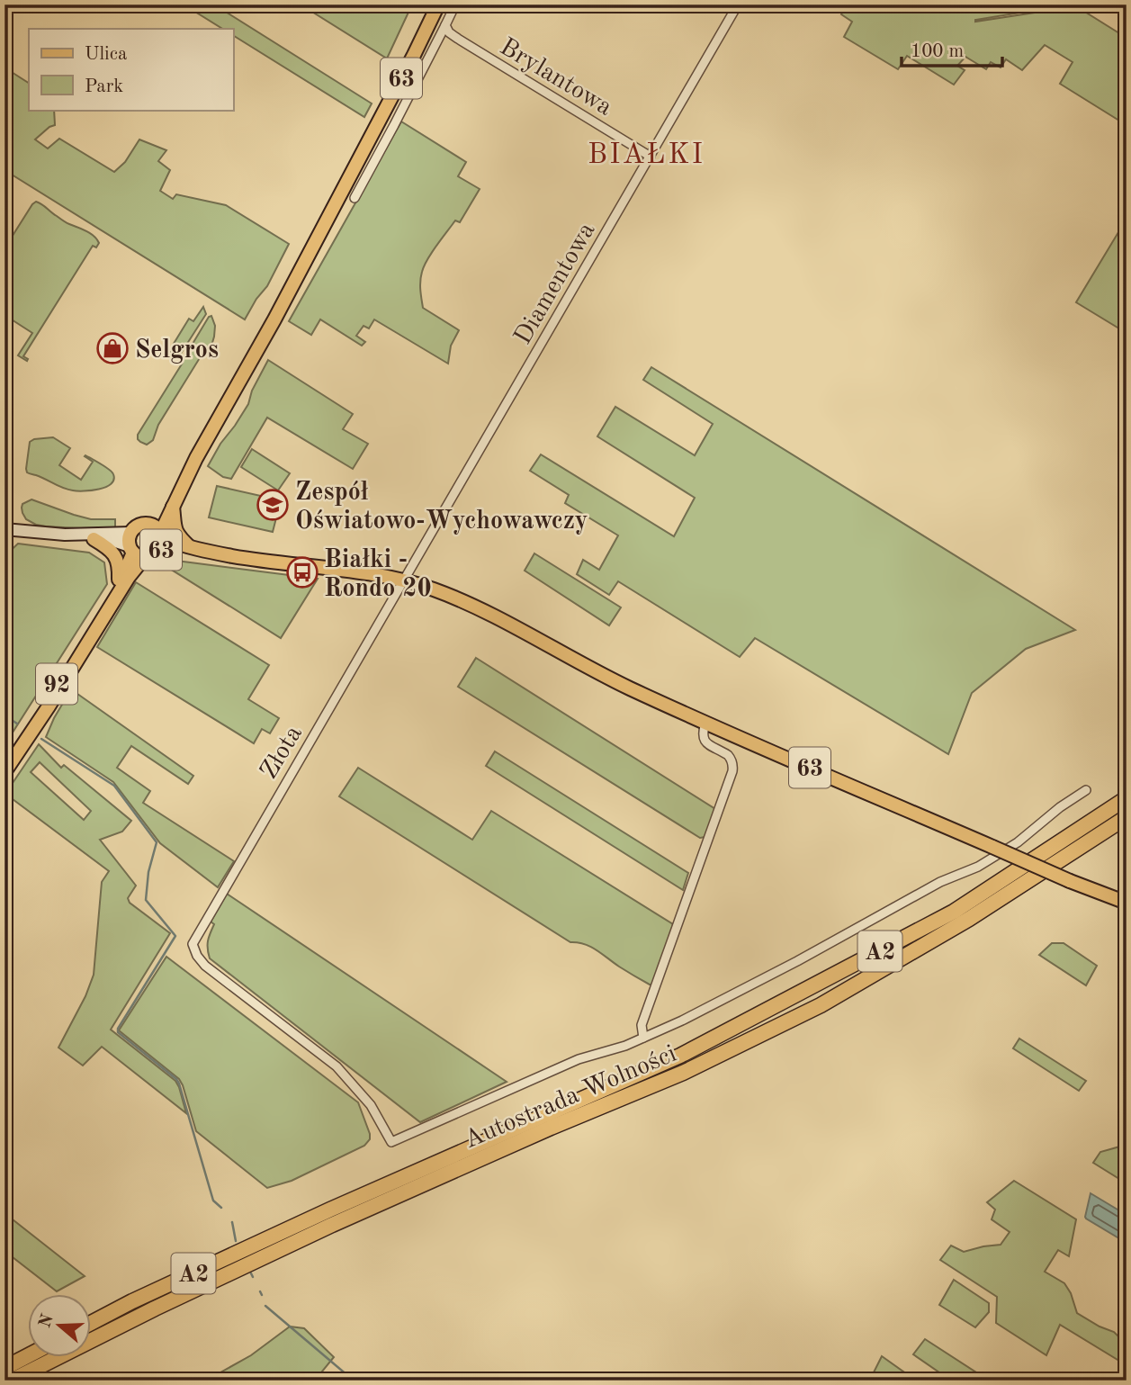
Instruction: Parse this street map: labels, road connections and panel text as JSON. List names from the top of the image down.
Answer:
{
  "streets": {
    "highway": ["A2", "Autostrada Wolności"],
    "main road": ["63", "92"],
    "street": ["Brylantowa", "Diamentowa", "Złota"]
  },
  "crossings": [
    ["Brylantowa", "Diamentowa"],
    ["63", "Diamentowa"],
    ["63", "92"],
    ["63", "Złota"],
    ["Diamentowa", "Złota"]
  ],
  "districts": ["BIAŁKI"],
  "places": {
    "shop": ["Selgros"],
    "school or university": ["Zespół Oświatowo-Wychowawczy"],
    "bus stop": ["Białki - Rondo 20"]
  },
  "legend": ["Ulica", "Park"],
  "scale_bar": "100 m",
  "north": "left"
}
